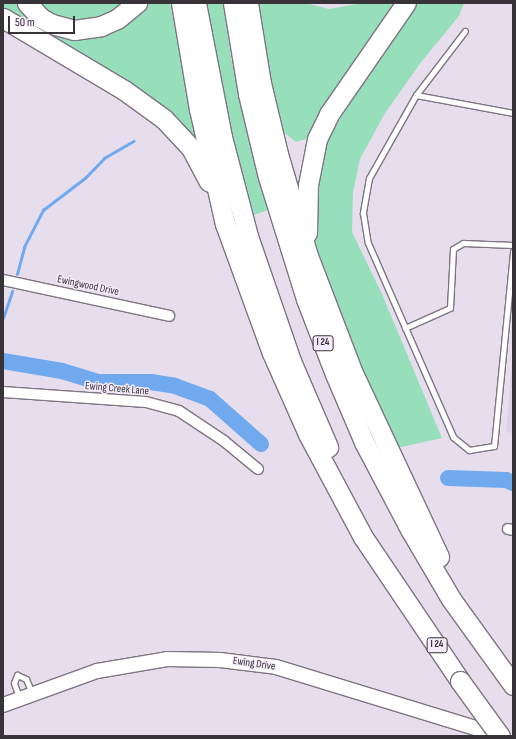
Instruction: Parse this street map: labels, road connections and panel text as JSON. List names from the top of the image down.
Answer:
{
  "streets": {
    "highway": ["I 24"],
    "street": ["Ewingwood Drive", "Ewing Creek Lane", "Ewing Drive"]
  },
  "crossings": [
    ["I 24", "Ewing Drive"]
  ],
  "scale_bar": "50 m"
}
